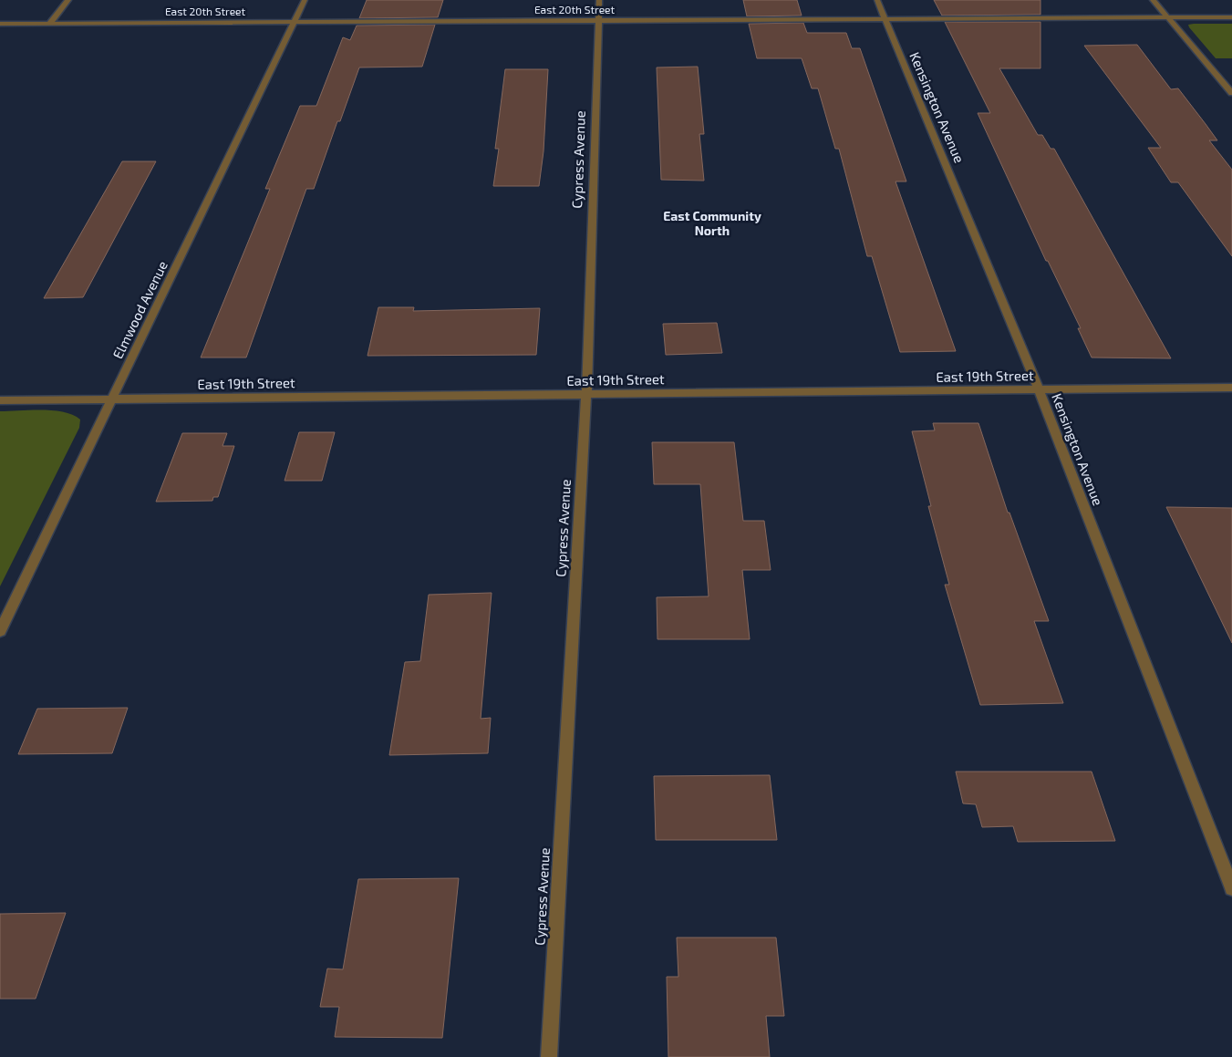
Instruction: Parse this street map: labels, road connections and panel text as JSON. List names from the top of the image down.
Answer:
{
  "streets": {
    "street": [
      "East 20th Street",
      "Kensington Avenue",
      "Cypress Avenue",
      "Elmwood Avenue",
      "East 19th Street"
    ]
  },
  "crossings": [
    ["East 20th Street", "Kensington Avenue"],
    ["East 20th Street", "Cypress Avenue"],
    ["East 20th Street", "Elmwood Avenue"],
    ["Kensington Avenue", "East 19th Street"],
    ["Cypress Avenue", "East 19th Street"],
    ["Elmwood Avenue", "East 19th Street"]
  ],
  "districts": ["East Community North"]
}
